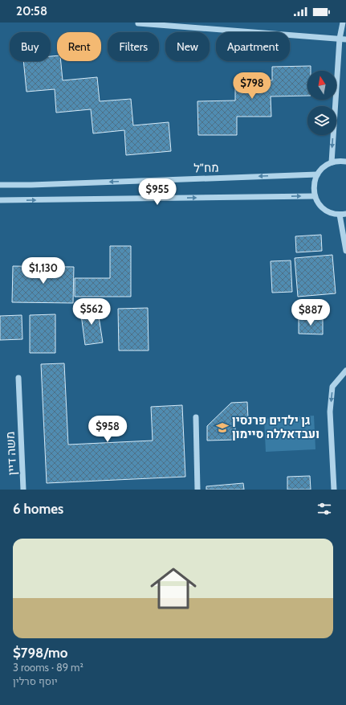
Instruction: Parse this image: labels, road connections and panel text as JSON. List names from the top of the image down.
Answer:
{
  "streets": {
    "street": ["מח\"ל", "משה דיין"]
  },
  "places": {
    "school or university": ["גן ילדים פרנסין ועבדאללה סיימון"]
  },
  "north": "top",
  "page": {
    "status": "20:58",
    "chip": [
      "Buy",
      "Rent",
      "Filters",
      "New",
      "Apartment"
    ],
    "price": [
      "$798",
      "$955",
      "$1,130",
      "$562",
      "$887",
      "$958"
    ],
    "heading": "6 homes",
    "list": [
      {
        "name": "$798/mo",
        "note": "3 rooms · 89 m² · יוסף סרלין"
      }
    ]
  }
}
